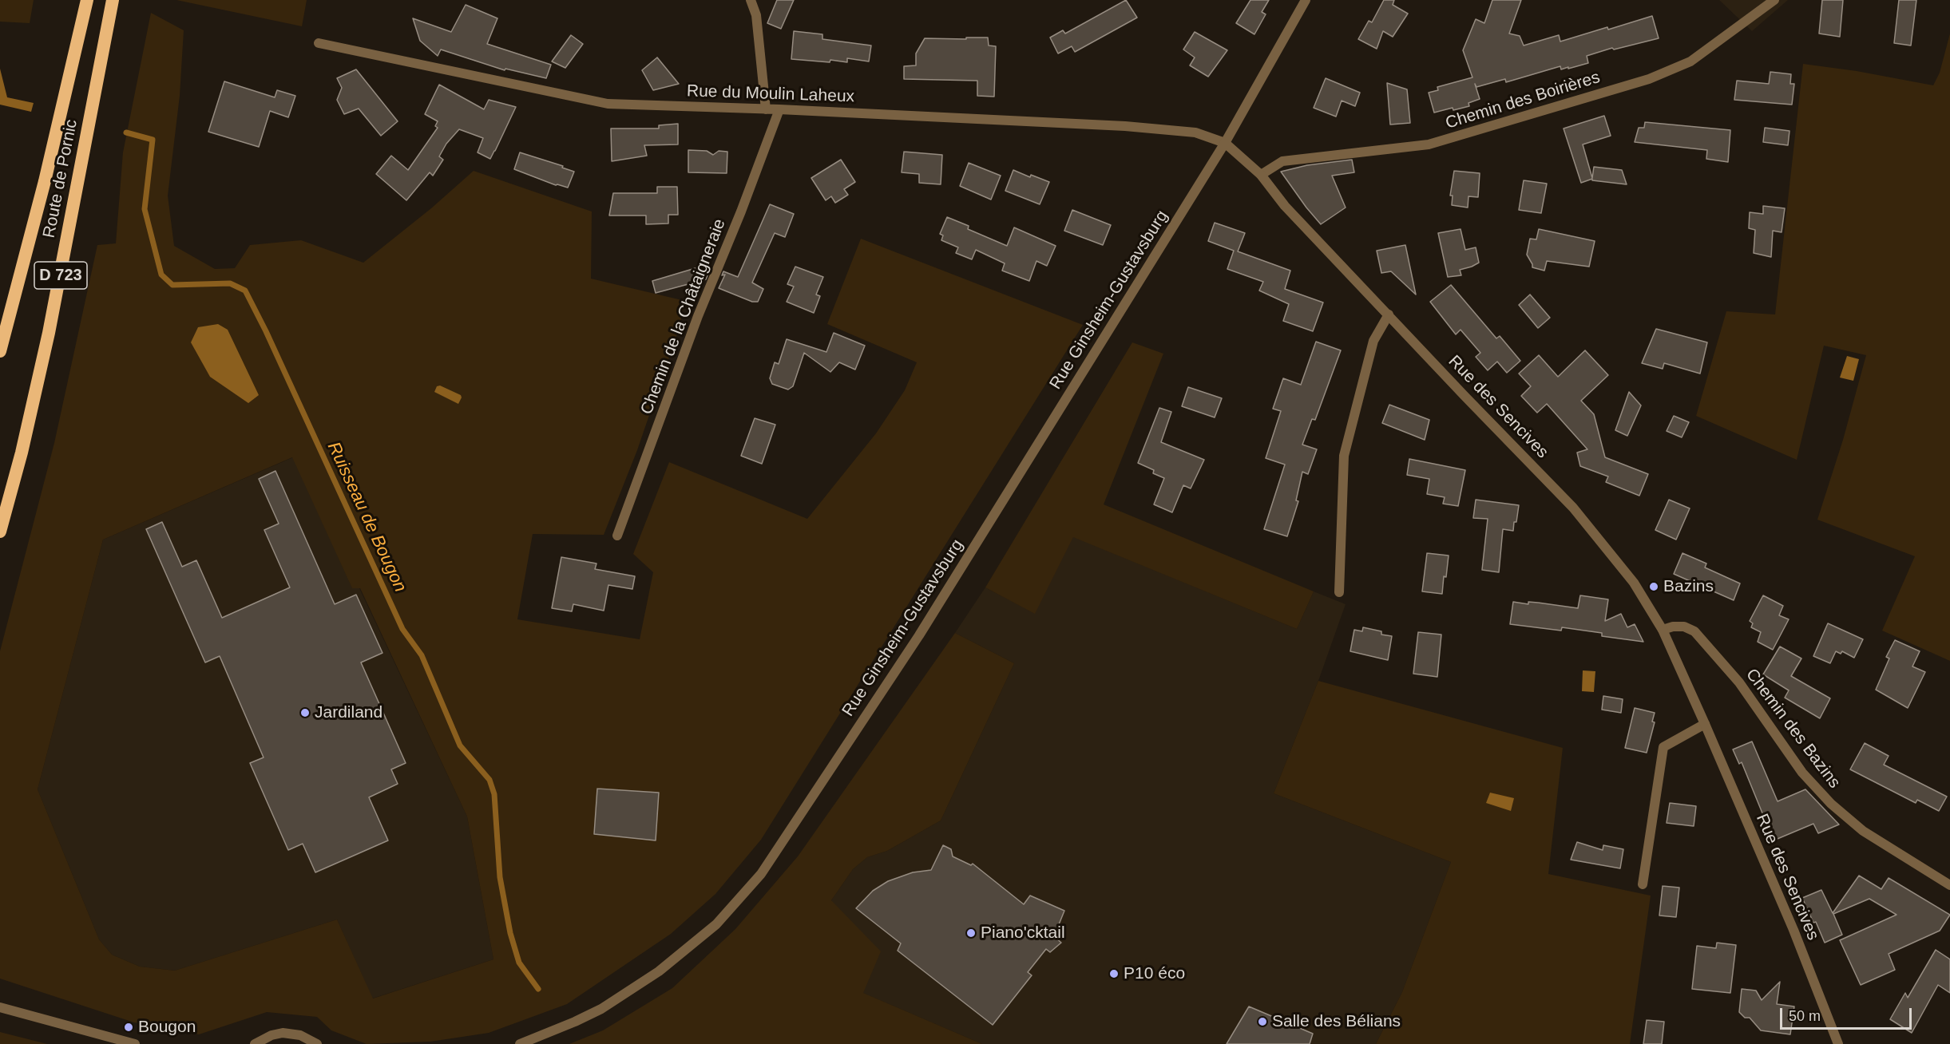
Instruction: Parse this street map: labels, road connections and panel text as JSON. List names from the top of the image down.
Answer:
{
  "streets": {
    "highway": ["Route de Pornic", "D 723"],
    "street": [
      "Rue du Moulin Laheux",
      "Chemin des Boirières",
      "Rue Ginsheim-Gustavsburg",
      "Chemin de la Châtaigneraie",
      "Rue des Sencives",
      "Chemin des Bazins"
    ]
  },
  "crossings": [
    ["Rue du Moulin Laheux", "Rue Ginsheim-Gustavsburg"],
    ["Rue du Moulin Laheux", "Chemin de la Châtaigneraie"],
    ["Rue du Moulin Laheux", "Rue des Sencives"],
    ["Chemin des Boirières", "Rue des Sencives"],
    ["Rue Ginsheim-Gustavsburg", "Rue des Sencives"],
    ["Rue des Sencives", "Chemin des Bazins"]
  ],
  "water": ["Ruisseau de Bougon"],
  "places": [
    "Bazins",
    "Jardiland",
    "Piano'cktail",
    "P10 éco",
    "Salle des Bélians",
    "Bougon"
  ],
  "scale_bar": "50 m"
}
